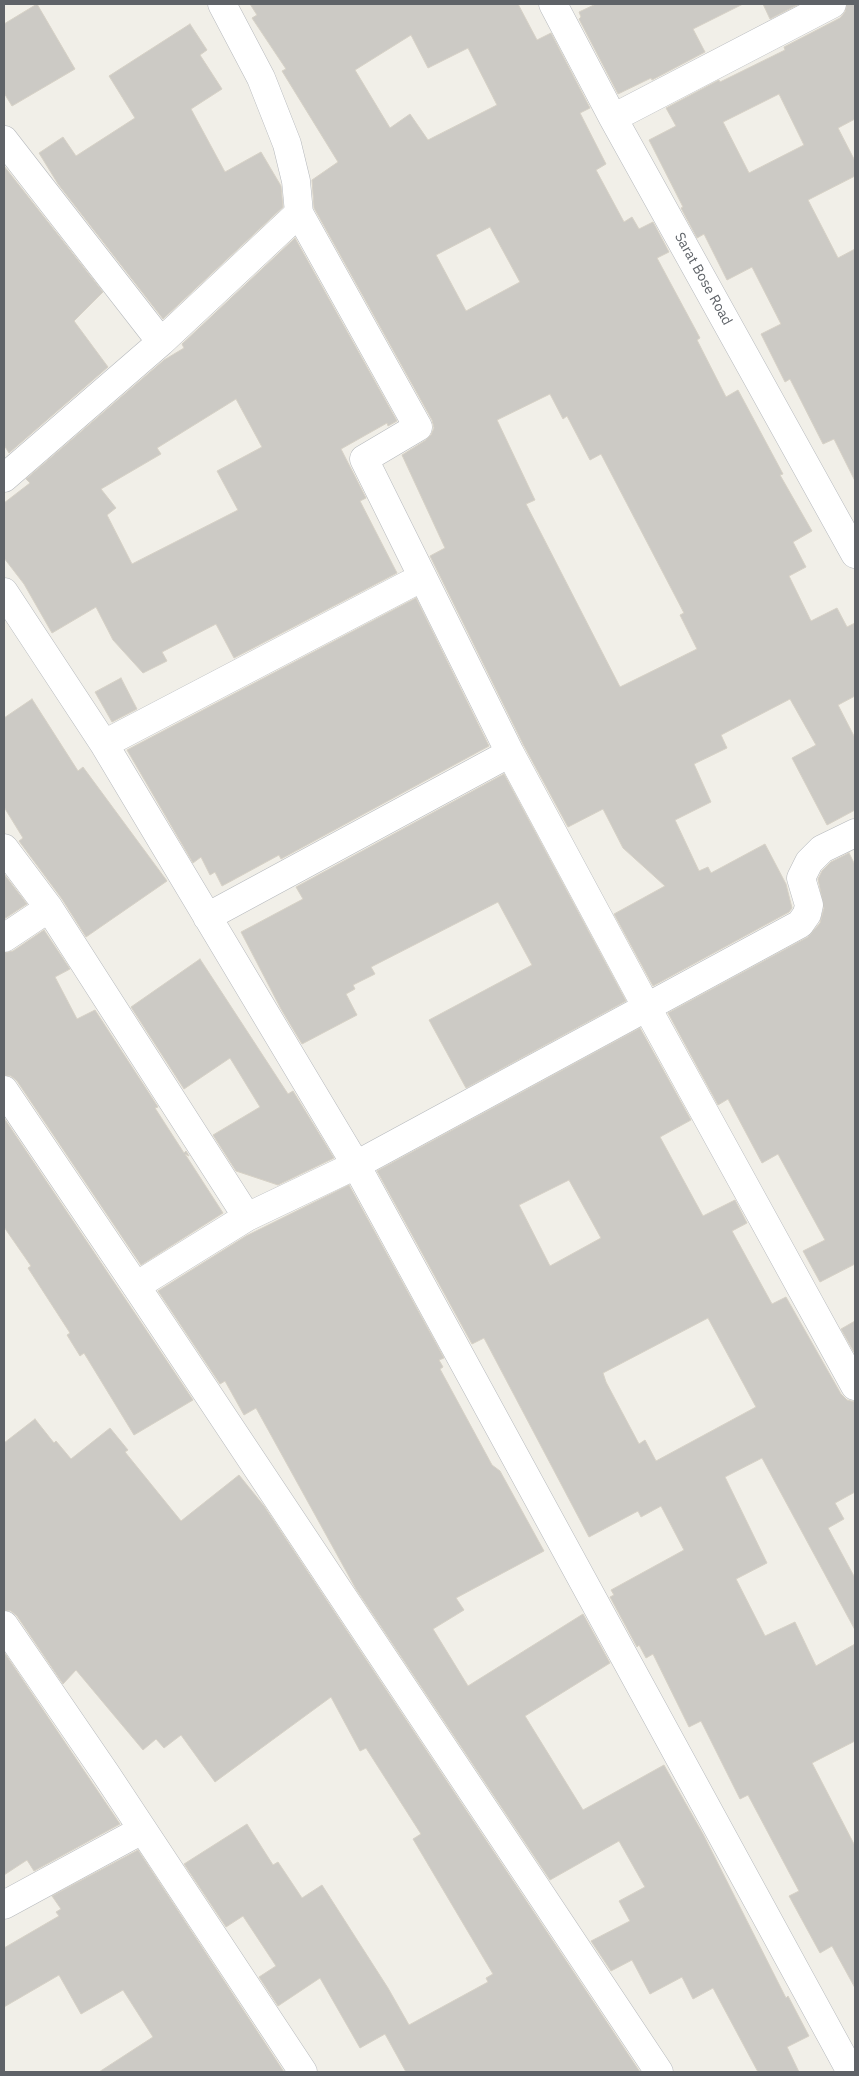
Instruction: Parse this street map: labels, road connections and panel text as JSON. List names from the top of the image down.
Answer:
{
  "streets": {
    "street": ["Sarat Bose Road"]
  }
}
